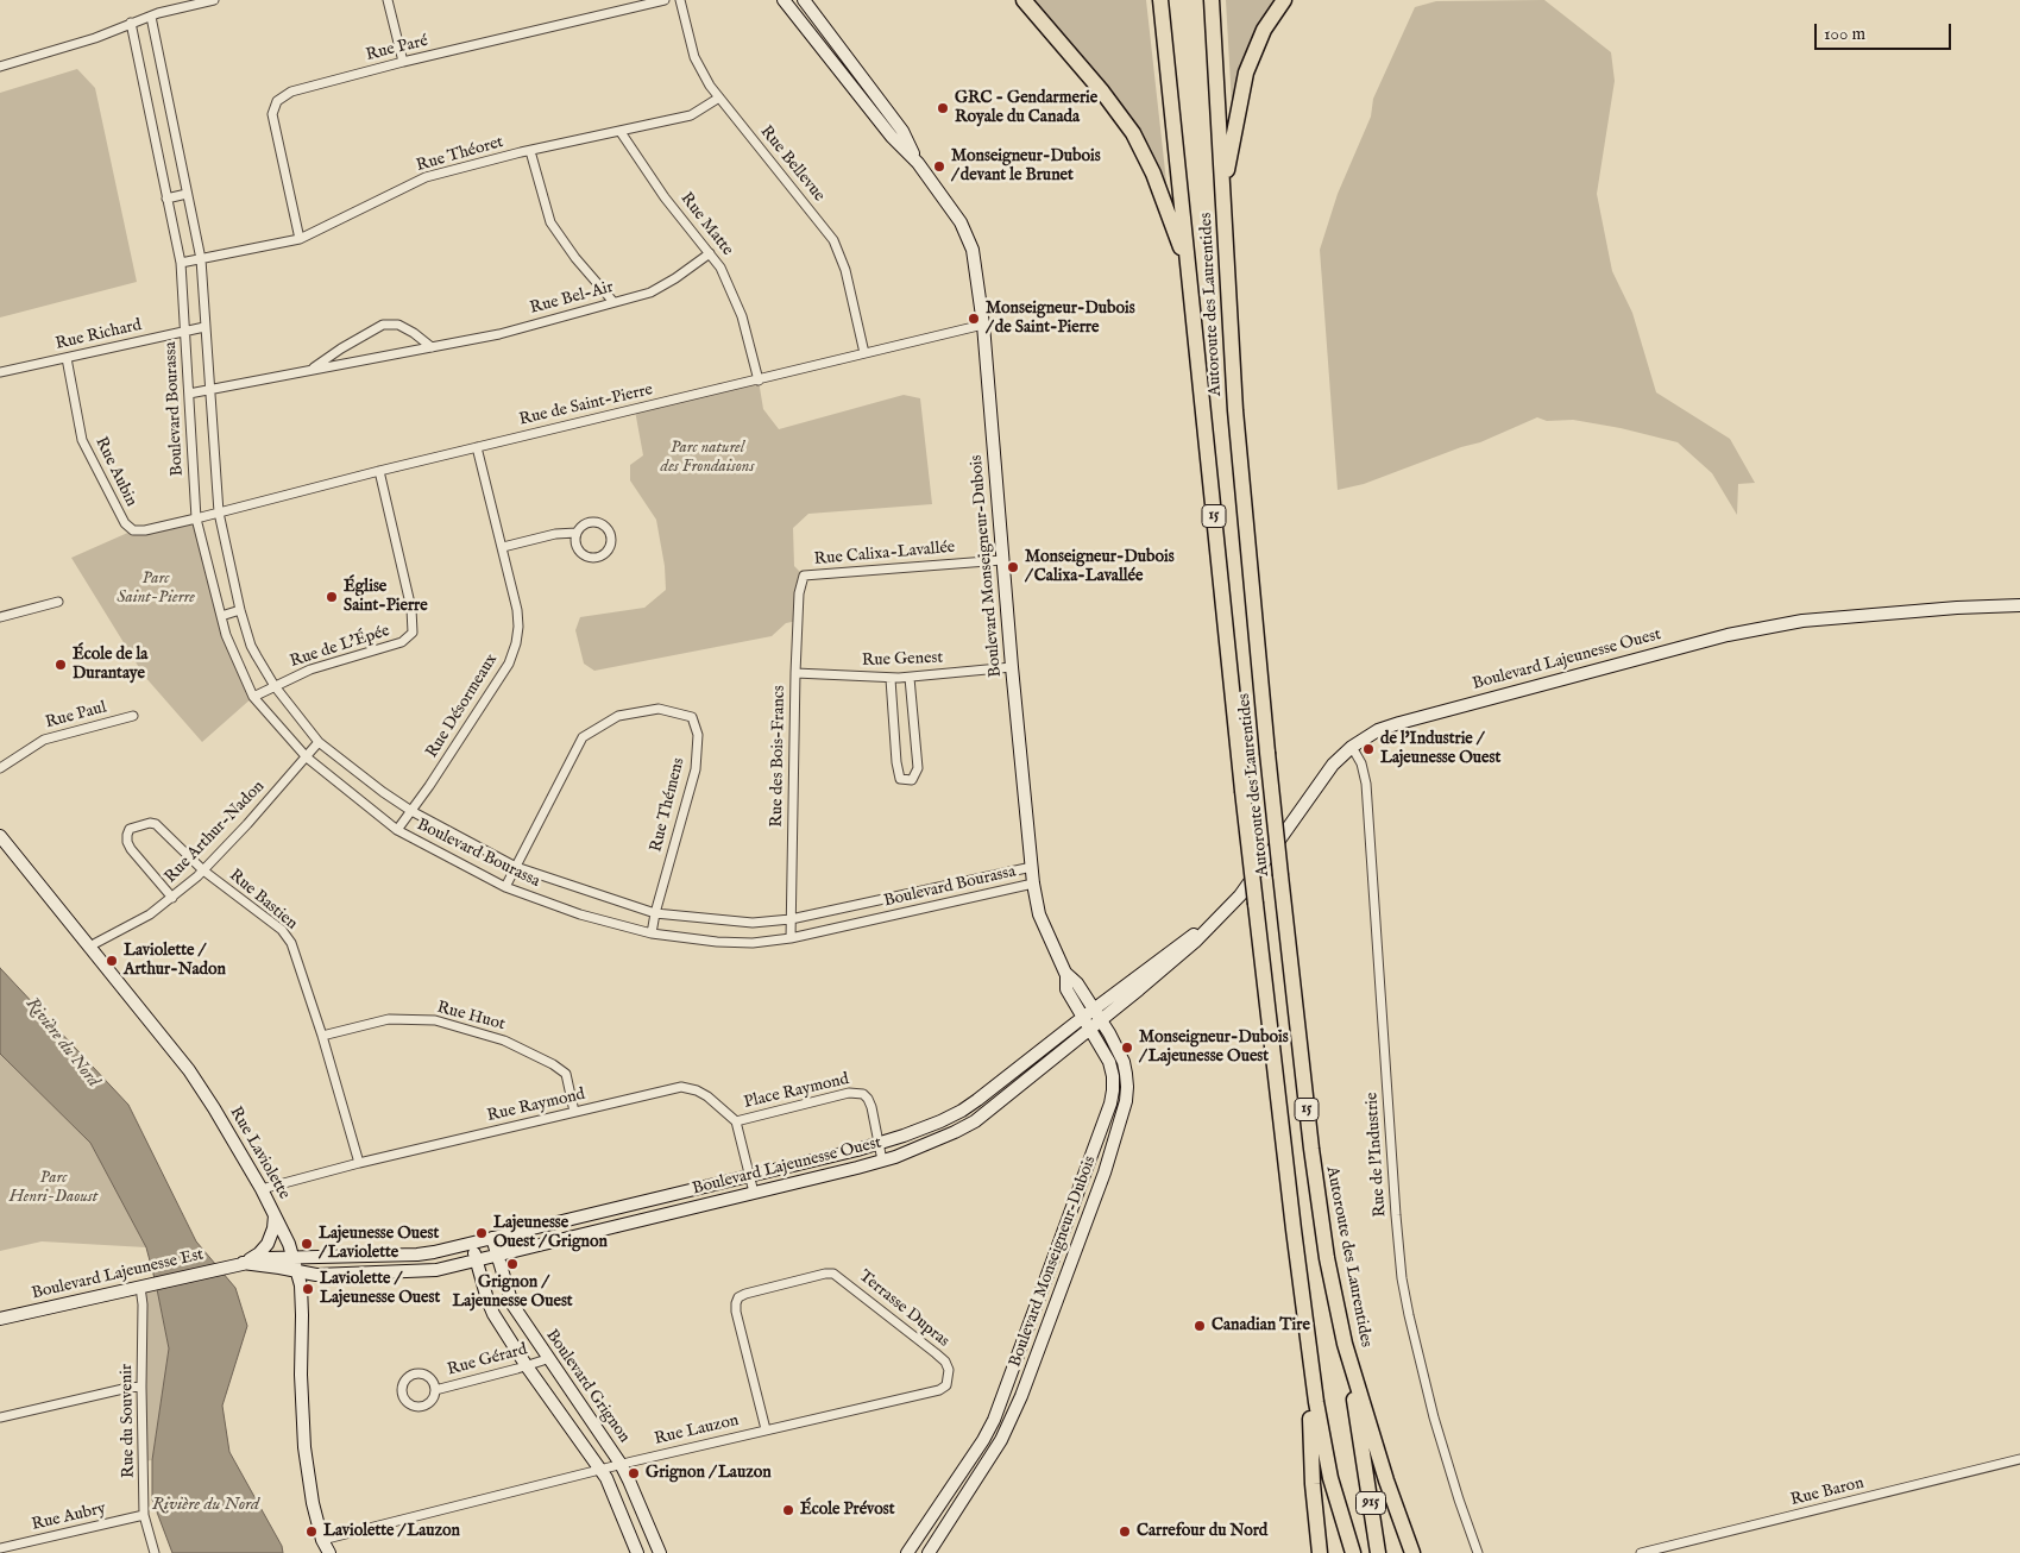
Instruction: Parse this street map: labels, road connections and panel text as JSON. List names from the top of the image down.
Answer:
{
  "streets": {
    "highway": ["Autoroute des Laurentides", "15", "915"],
    "street": [
      "Rue Paré",
      "Rue Théoret",
      "Rue Bellevue",
      "Rue Matte",
      "Rue Bel-Air",
      "Rue Richard",
      "Rue de Saint-Pierre",
      "Boulevard Bourassa",
      "Rue Aubin",
      "Rue Calixa-Lavallée",
      "Boulevard Monseigneur-Dubois",
      "Rue de L'Épée",
      "Rue Genest",
      "Boulevard Lajeunesse Ouest",
      "Rue Désormeaux",
      "Rue Paul",
      "Rue des Bois-Francs",
      "Rue Thémens",
      "Rue Arthur-Nadon",
      "Rue Bastien",
      "Rue Huot",
      "Place Raymond",
      "Rue Raymond",
      "Rue Laviolette",
      "Rue de l'Industrie",
      "Boulevard Lajeunesse Est",
      "Terrasse Dupras",
      "Rue Gérard",
      "Boulevard Grignon",
      "Rue du Souvenir",
      "Rue Lauzon",
      "Rue Baron",
      "Rue Aubry"
    ]
  },
  "crossings": [
    ["Rue Paré", "Rue Théoret"],
    ["Rue Théoret", "Rue Bellevue"],
    ["Rue Théoret", "Rue Matte"],
    ["Rue Théoret", "Boulevard Bourassa"],
    ["Rue Bellevue", "Rue de Saint-Pierre"],
    ["Rue Matte", "Rue Bel-Air"],
    ["Rue Matte", "Rue de Saint-Pierre"],
    ["Rue Bel-Air", "Boulevard Bourassa"],
    ["Autoroute des Laurentides", "915"],
    ["Rue Richard", "Boulevard Bourassa"],
    ["Rue Richard", "Rue Aubin"],
    ["Rue de Saint-Pierre", "Boulevard Bourassa"],
    ["Rue de Saint-Pierre", "Rue Aubin"],
    ["Rue de Saint-Pierre", "Boulevard Monseigneur-Dubois"],
    ["Rue de Saint-Pierre", "Rue de L'Épée"],
    ["Rue de Saint-Pierre", "Rue Désormeaux"],
    ["Boulevard Bourassa", "Rue Aubin"],
    ["Boulevard Bourassa", "Boulevard Monseigneur-Dubois"],
    ["Boulevard Bourassa", "Rue de L'Épée"],
    ["Boulevard Bourassa", "Rue Désormeaux"],
    ["Boulevard Bourassa", "Rue des Bois-Francs"],
    ["Boulevard Bourassa", "Rue Thémens"],
    ["Boulevard Bourassa", "Rue Arthur-Nadon"],
    ["Rue Calixa-Lavallée", "Boulevard Monseigneur-Dubois"],
    ["Rue Calixa-Lavallée", "Rue des Bois-Francs"],
    ["Boulevard Monseigneur-Dubois", "Rue Genest"],
    ["Boulevard Monseigneur-Dubois", "Boulevard Lajeunesse Ouest"],
    ["Rue Genest", "Rue des Bois-Francs"],
    ["Boulevard Lajeunesse Ouest", "Place Raymond"],
    ["Boulevard Lajeunesse Ouest", "Rue Laviolette"],
    ["Boulevard Lajeunesse Ouest", "Rue de l'Industrie"],
    ["Boulevard Lajeunesse Ouest", "Boulevard Lajeunesse Est"],
    ["Boulevard Lajeunesse Ouest", "Boulevard Grignon"],
    ["Rue Arthur-Nadon", "Rue Bastien"],
    ["Rue Arthur-Nadon", "Rue Laviolette"],
    ["Rue Bastien", "Rue Huot"],
    ["Rue Bastien", "Rue Raymond"],
    ["Rue Huot", "Rue Raymond"],
    ["Place Raymond", "Rue Raymond"],
    ["Rue Raymond", "Rue Laviolette"],
    ["Rue Laviolette", "Boulevard Lajeunesse Est"],
    ["Rue Laviolette", "Rue Lauzon"],
    ["Boulevard Lajeunesse Est", "Rue du Souvenir"],
    ["Terrasse Dupras", "Rue Lauzon"],
    ["Rue Gérard", "Boulevard Grignon"],
    ["Boulevard Grignon", "Rue Lauzon"],
    ["Rue du Souvenir", "Rue Aubry"]
  ],
  "water": ["Rivière du Nord"],
  "parks": ["Parc naturel des Frondaisons", "Parc Saint-Pierre", "Parc Henri-Daoust"],
  "places": [
    "GRC - Gendarmerie Royale du Canada",
    "Monseigneur-Dubois / devant le Brunet",
    "Monseigneur-Dubois / de Saint-Pierre",
    "Monseigneur-Dubois / Calixa-Lavallée",
    "Église Saint-Pierre",
    "École de la Durantaye",
    "de l'Industrie / Lajeunesse Ouest",
    "Laviolette / Arthur-Nadon",
    "Monseigneur-Dubois / Lajeunesse Ouest",
    "Lajeunesse Ouest / Grignon",
    "Lajeunesse Ouest / Laviolette",
    "Grignon / Lajeunesse Ouest",
    "Laviolette / Lajeunesse Ouest",
    "Canadian Tire",
    "Grignon / Lauzon",
    "École Prévost",
    "Laviolette / Lauzon",
    "Carrefour du Nord"
  ],
  "scale_bar": "100 m"
}
